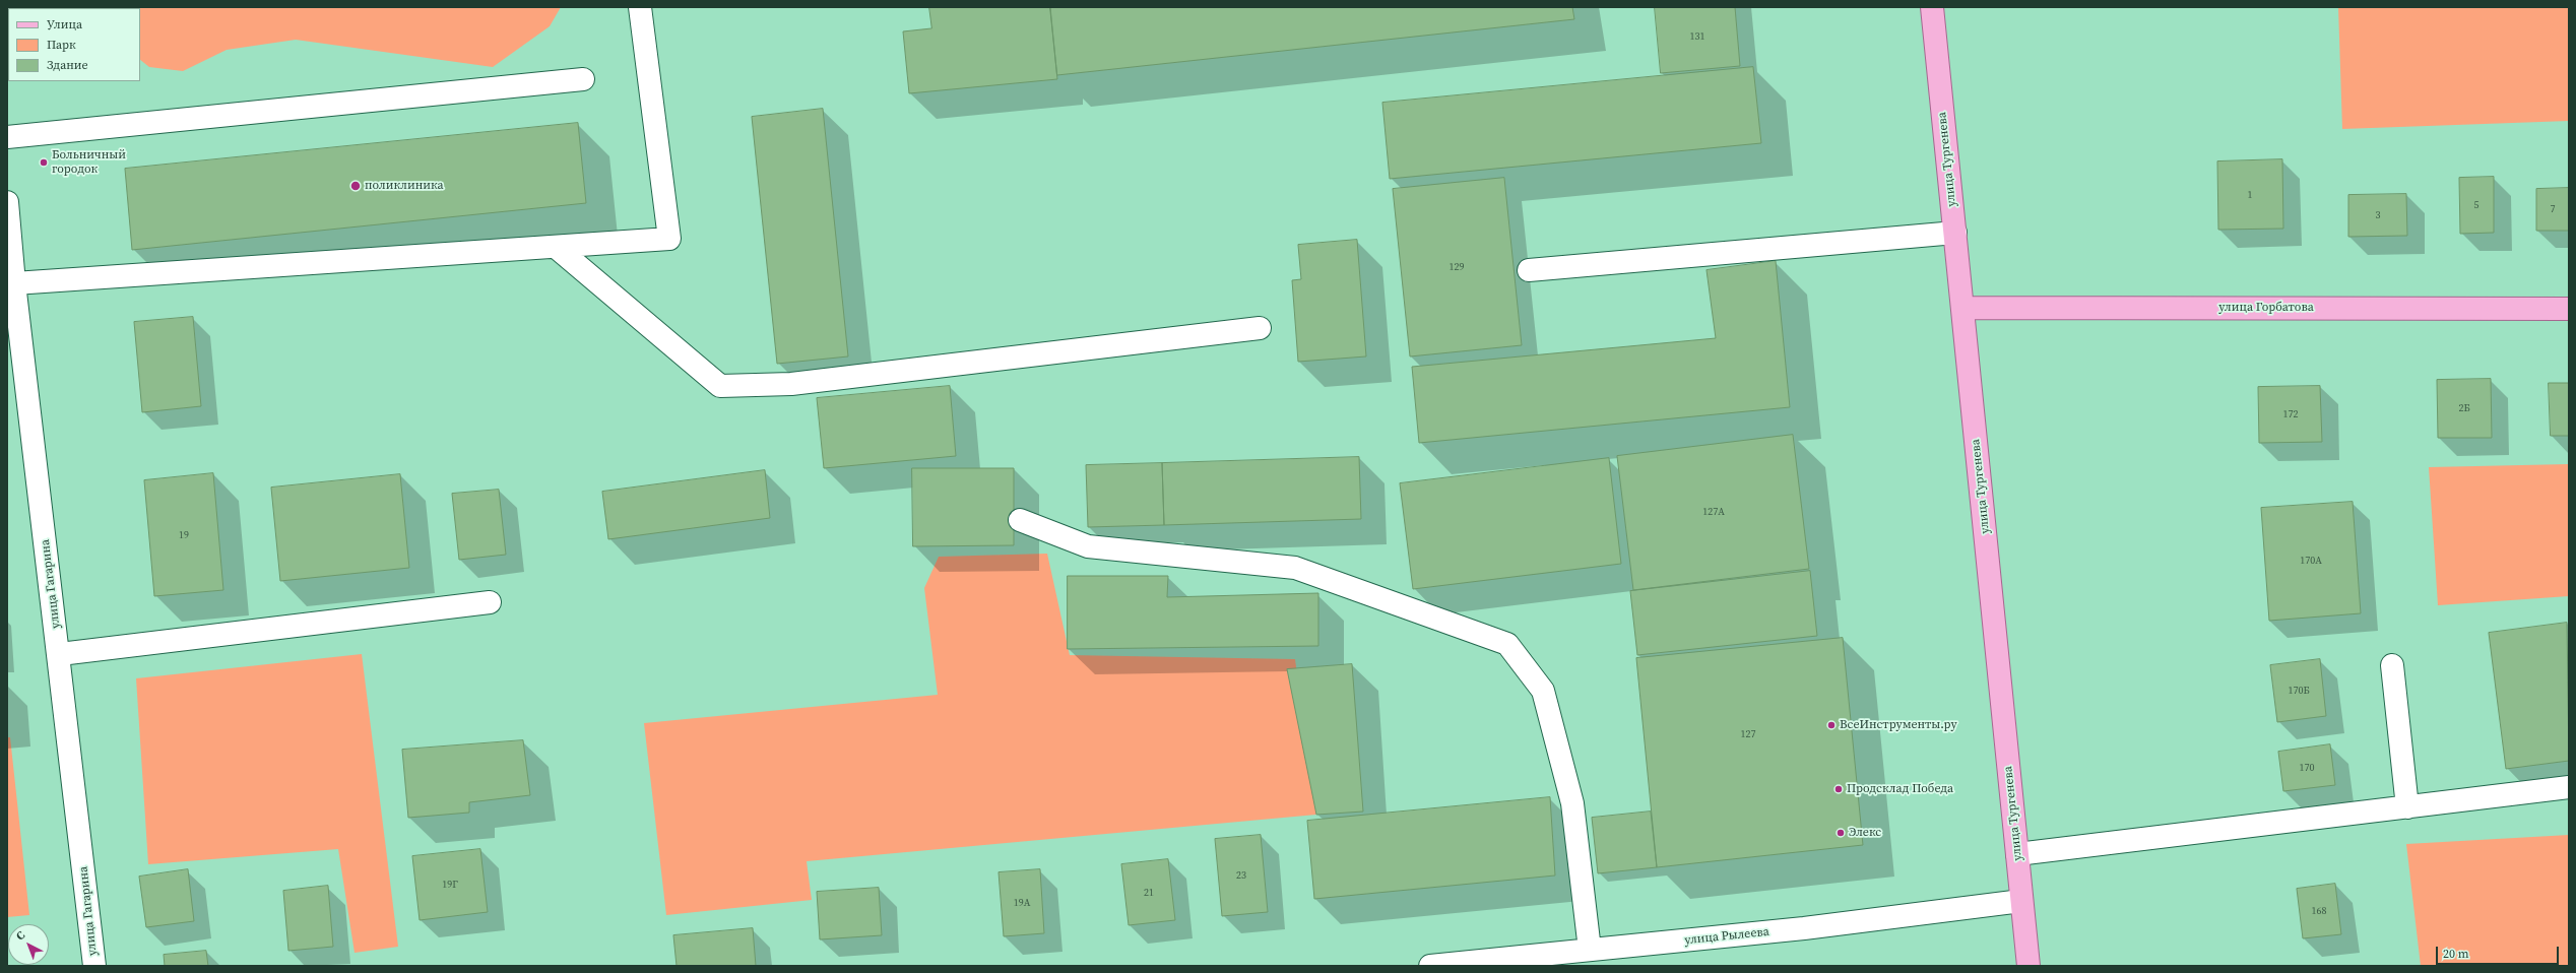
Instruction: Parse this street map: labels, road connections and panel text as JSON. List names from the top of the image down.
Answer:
{
  "streets": {
    "main road": ["улица Тургенева", "улица Горбатова"],
    "street": ["улица Гагарина", "улица Рылеева"]
  },
  "crossings": [
    ["улица Тургенева", "улица Горбатова"],
    ["улица Тургенева", "улица Рылеева"]
  ],
  "places": [
    "Больничный городок",
    "поликлиника",
    "ВсеИнструменты.ру",
    "Продсклад Победа",
    "Элекс"
  ],
  "house_numbers": [
    "131",
    "1",
    "5",
    "7",
    "3",
    "129",
    "2Б",
    "172",
    "127А",
    "19",
    "170А",
    "170Б",
    "127",
    "170",
    "23",
    "19Г",
    "21",
    "19А",
    "168"
  ],
  "legend": ["Улица", "Парк", "Здание"],
  "scale_bar": "20 m",
  "north": "top left"
}
